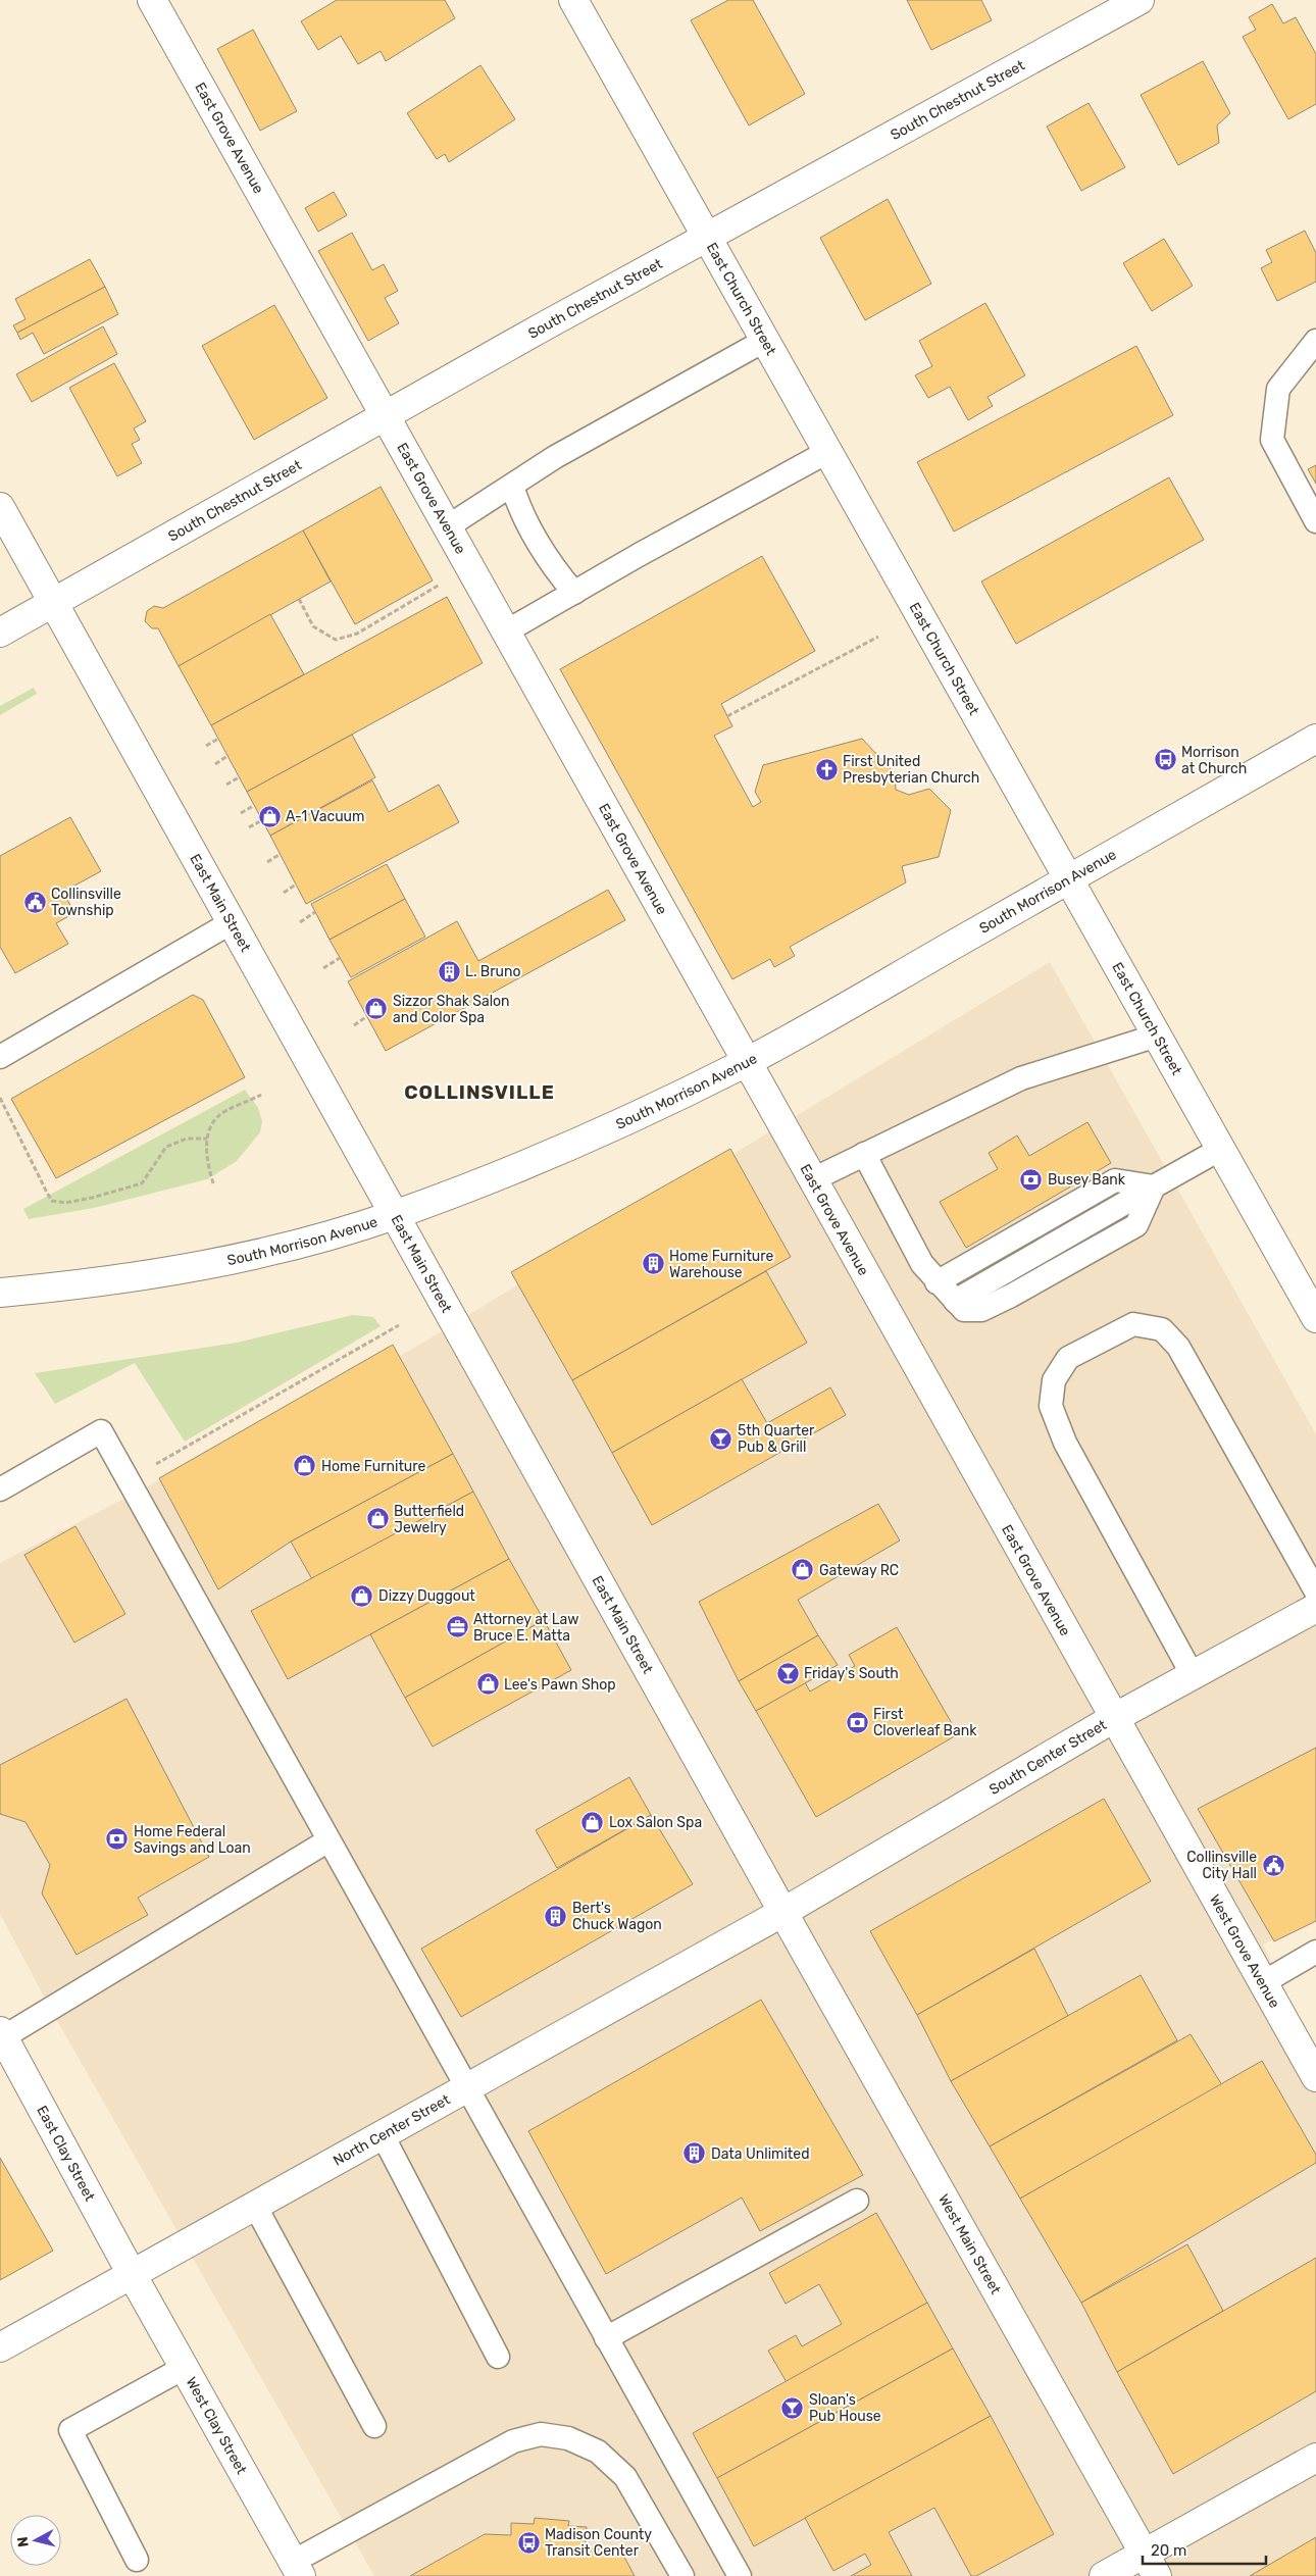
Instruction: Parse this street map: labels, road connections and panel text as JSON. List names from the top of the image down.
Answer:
{
  "streets": {
    "street": [
      "South Chestnut Street",
      "East Grove Avenue",
      "East Church Street",
      "South Morrison Avenue",
      "East Main Street",
      "South Center Street",
      "West Grove Avenue",
      "North Center Street",
      "East Clay Street",
      "West Main Street",
      "West Clay Street"
    ]
  },
  "crossings": [
    ["South Chestnut Street", "East Grove Avenue"],
    ["South Chestnut Street", "East Church Street"],
    ["South Chestnut Street", "East Main Street"],
    ["East Grove Avenue", "South Morrison Avenue"],
    ["East Grove Avenue", "South Center Street"],
    ["East Grove Avenue", "West Grove Avenue"],
    ["East Church Street", "South Morrison Avenue"],
    ["South Morrison Avenue", "East Main Street"],
    ["East Main Street", "South Center Street"],
    ["East Main Street", "North Center Street"],
    ["East Main Street", "West Main Street"],
    ["South Center Street", "West Grove Avenue"],
    ["South Center Street", "North Center Street"],
    ["South Center Street", "West Main Street"],
    ["North Center Street", "East Clay Street"],
    ["North Center Street", "West Main Street"],
    ["North Center Street", "West Clay Street"],
    ["East Clay Street", "West Clay Street"]
  ],
  "districts": ["COLLINSVILLE"],
  "places": {
    "bus stop": ["Morrison at Church", "Madison County Transit Center"],
    "church": ["First United Presbyterian Church"],
    "shop": [
      "A-1 Vacuum",
      "Sizzor Shak Salon and Color Spa",
      "Home Furniture",
      "Butterfield Jewelry",
      "Gateway RC",
      "Dizzy Duggout",
      "Lee's Pawn Shop",
      "Lox Salon Spa"
    ],
    "public building": ["Collinsville Township", "Collinsville City Hall"],
    "building": [
      "L. Bruno",
      "Home Furniture Warehouse",
      "Bert's Chuck Wagon",
      "Data Unlimited"
    ],
    "bank": ["Busey Bank", "First Cloverleaf Bank", "Home Federal Savings and Loan"],
    "bar": ["5th Quarter Pub & Grill", "Friday's South", "Sloan's Pub House"],
    "office": ["Attorney at Law Bruce E. Matta"]
  },
  "scale_bar": "20 m",
  "north": "left"
}
